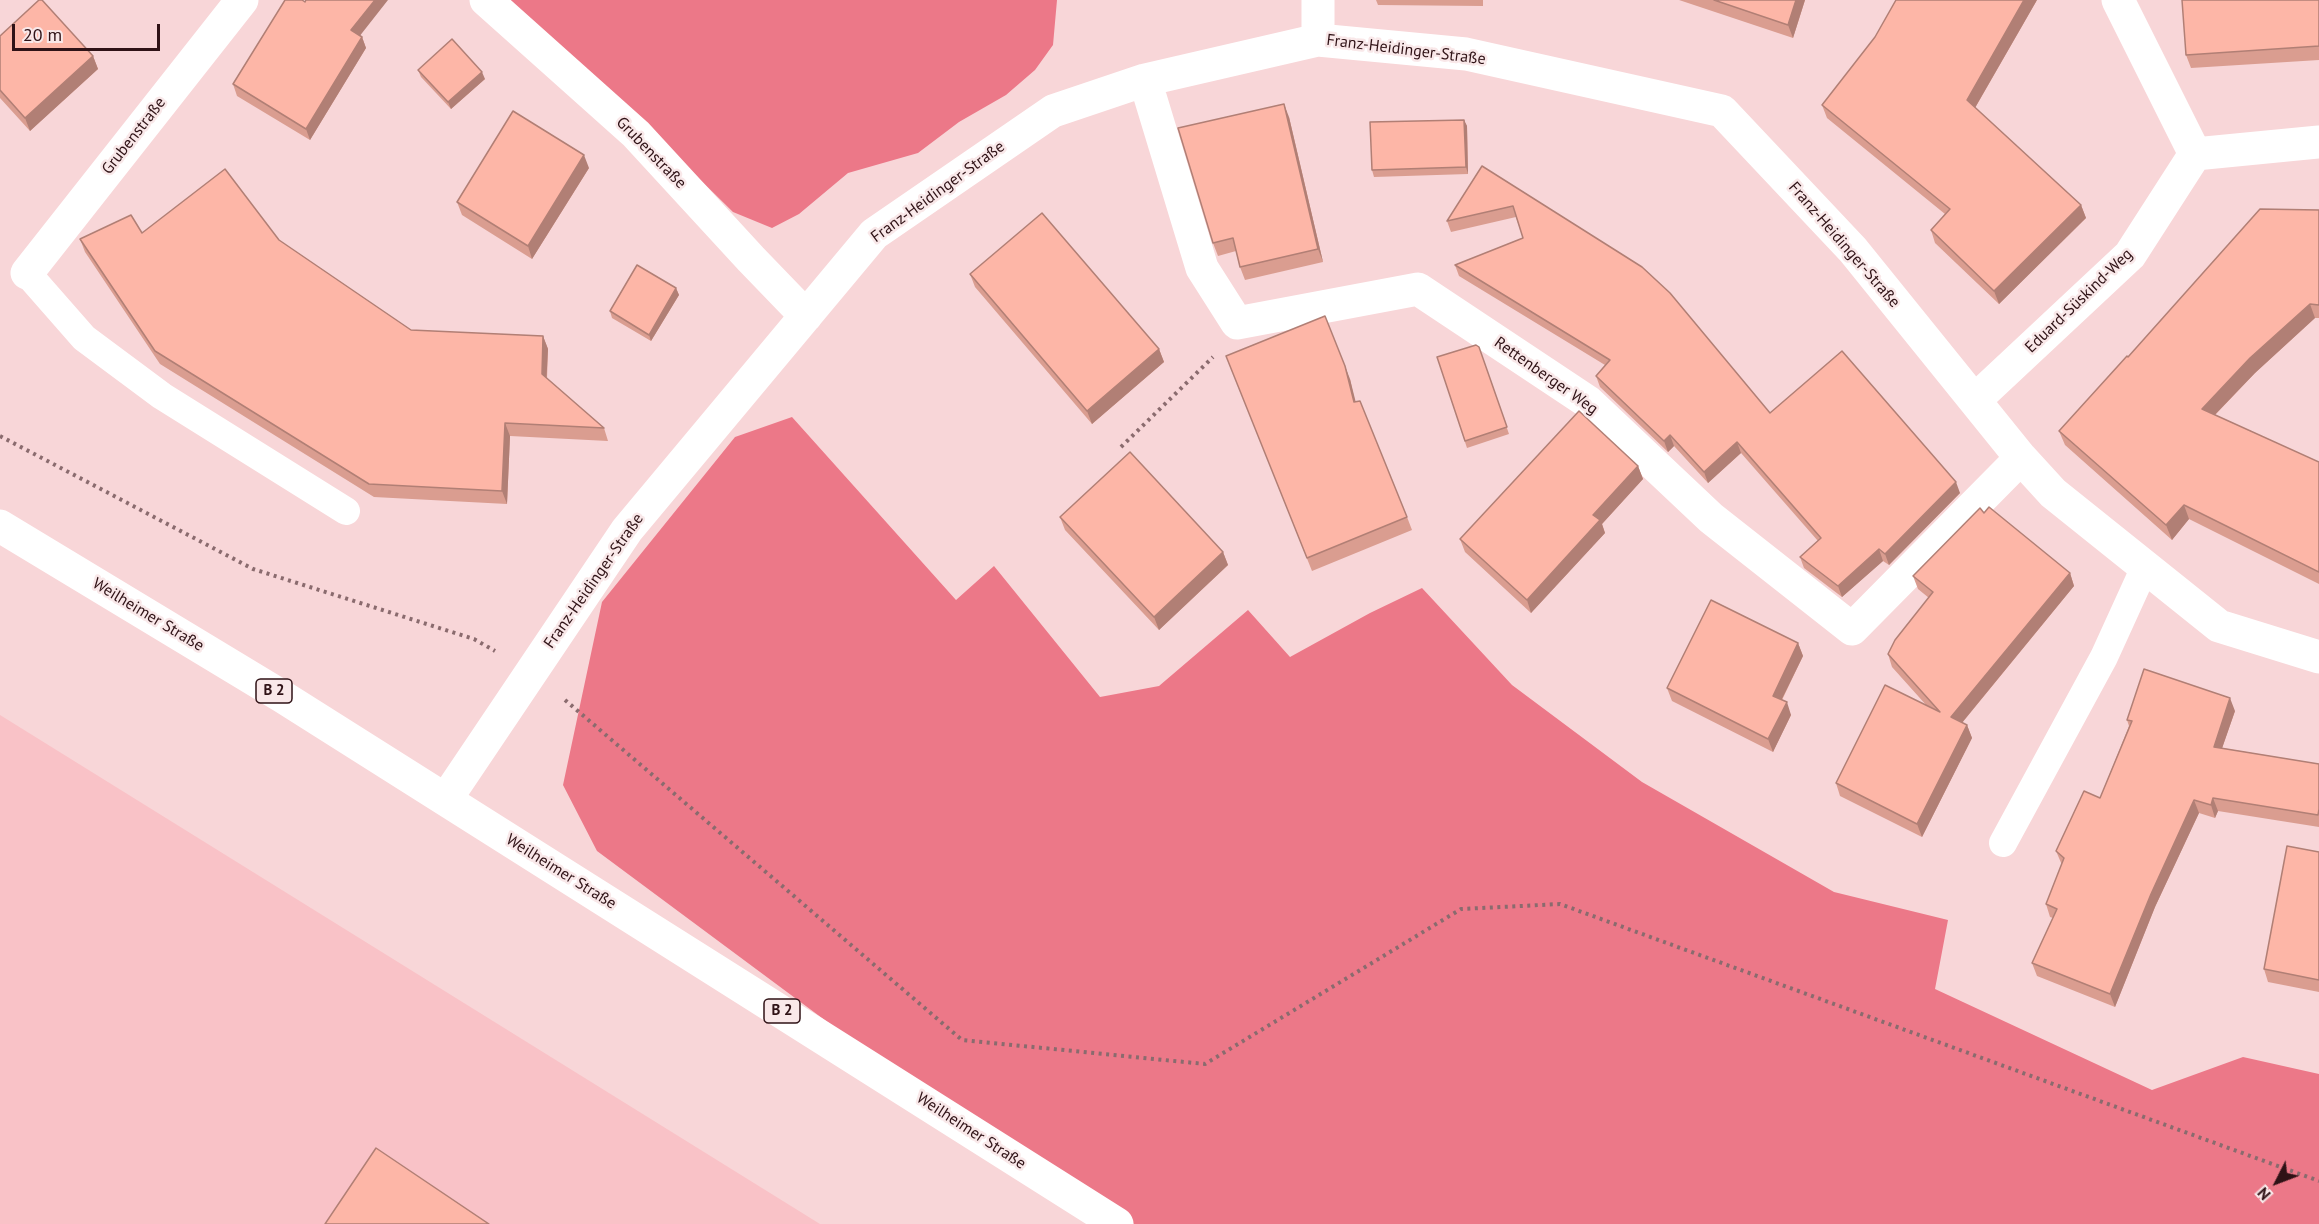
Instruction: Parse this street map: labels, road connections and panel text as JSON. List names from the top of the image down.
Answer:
{
  "streets": {
    "street": [
      "Franz-Heidinger-Straße",
      "Grubenstraße",
      "Eduard-Süskind-Weg",
      "Rettenberger Weg",
      "Weilheimer Straße",
      "B 2"
    ]
  },
  "crossings": [
    ["Franz-Heidinger-Straße", "Grubenstraße"],
    ["Franz-Heidinger-Straße", "Eduard-Süskind-Weg"],
    ["Franz-Heidinger-Straße", "Rettenberger Weg"],
    ["Franz-Heidinger-Straße", "Weilheimer Straße"]
  ],
  "scale_bar": "20 m",
  "north": "bottom left"
}
